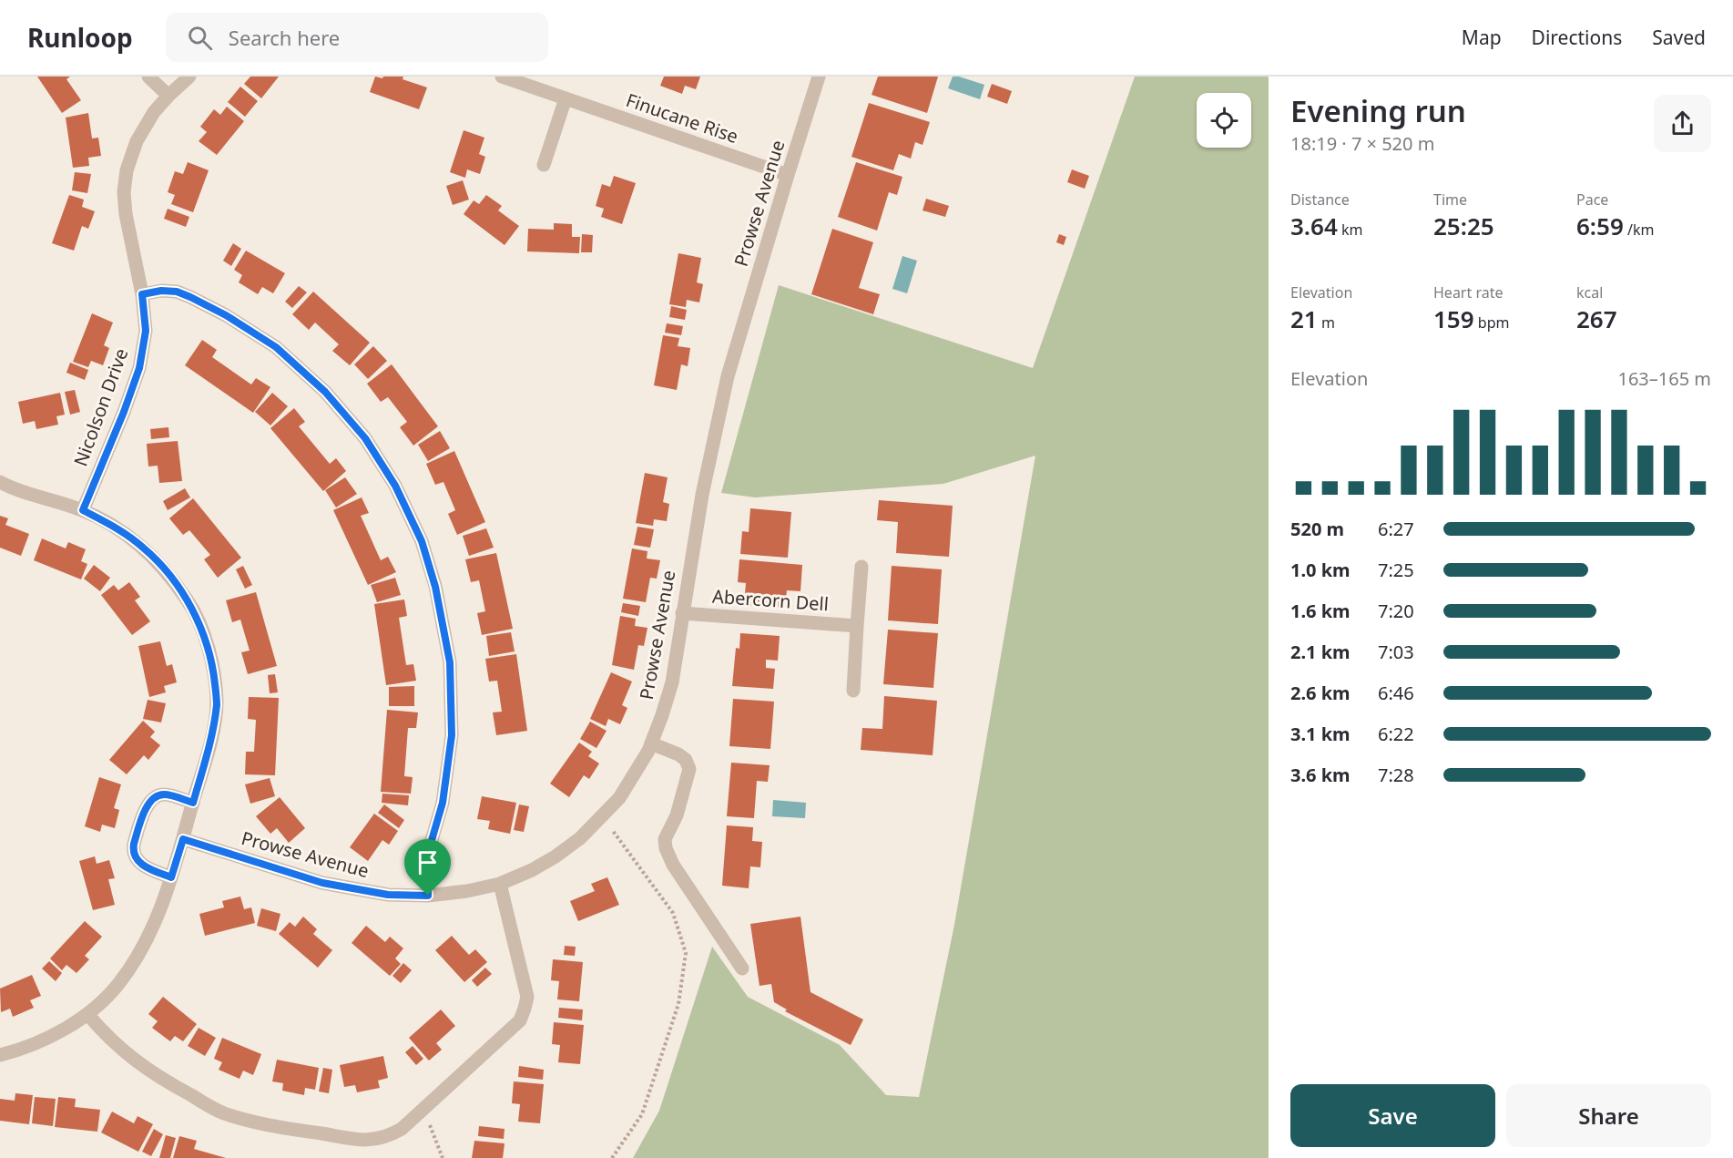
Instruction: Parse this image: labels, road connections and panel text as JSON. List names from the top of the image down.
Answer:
{
  "streets": {
    "street": [
      "Finucane Rise",
      "Prowse Avenue",
      "Nicolson Drive",
      "Abercorn Dell"
    ]
  },
  "crossings": [
    ["Finucane Rise", "Prowse Avenue"],
    ["Prowse Avenue", "Abercorn Dell"]
  ],
  "page": {
    "header": "Runloop",
    "search": "Search here",
    "nav": ["Map", "Directions", "Saved"],
    "heading": ["Evening run", "18:19 · 7 × 520 m"],
    "stats": [
      ["Distance", "3.64 km"],
      ["Time", "25:25"],
      ["Pace", "6:59 /km"],
      ["Elevation", "21 m"],
      ["Heart rate", "159 bpm"],
      ["kcal", "267"]
    ],
    "chart": ["Elevation", "163–165 m"],
    "list": [
      {
        "name": "520 m",
        "note": "6:27"
      },
      {
        "name": "1.0 km",
        "note": "7:25"
      },
      {
        "name": "1.6 km",
        "note": "7:20"
      },
      {
        "name": "2.1 km",
        "note": "7:03"
      },
      {
        "name": "2.6 km",
        "note": "6:46"
      },
      {
        "name": "3.1 km",
        "note": "6:22"
      },
      {
        "name": "3.6 km",
        "note": "7:28"
      }
    ],
    "buttons": ["Save", "Share"]
  }
}
